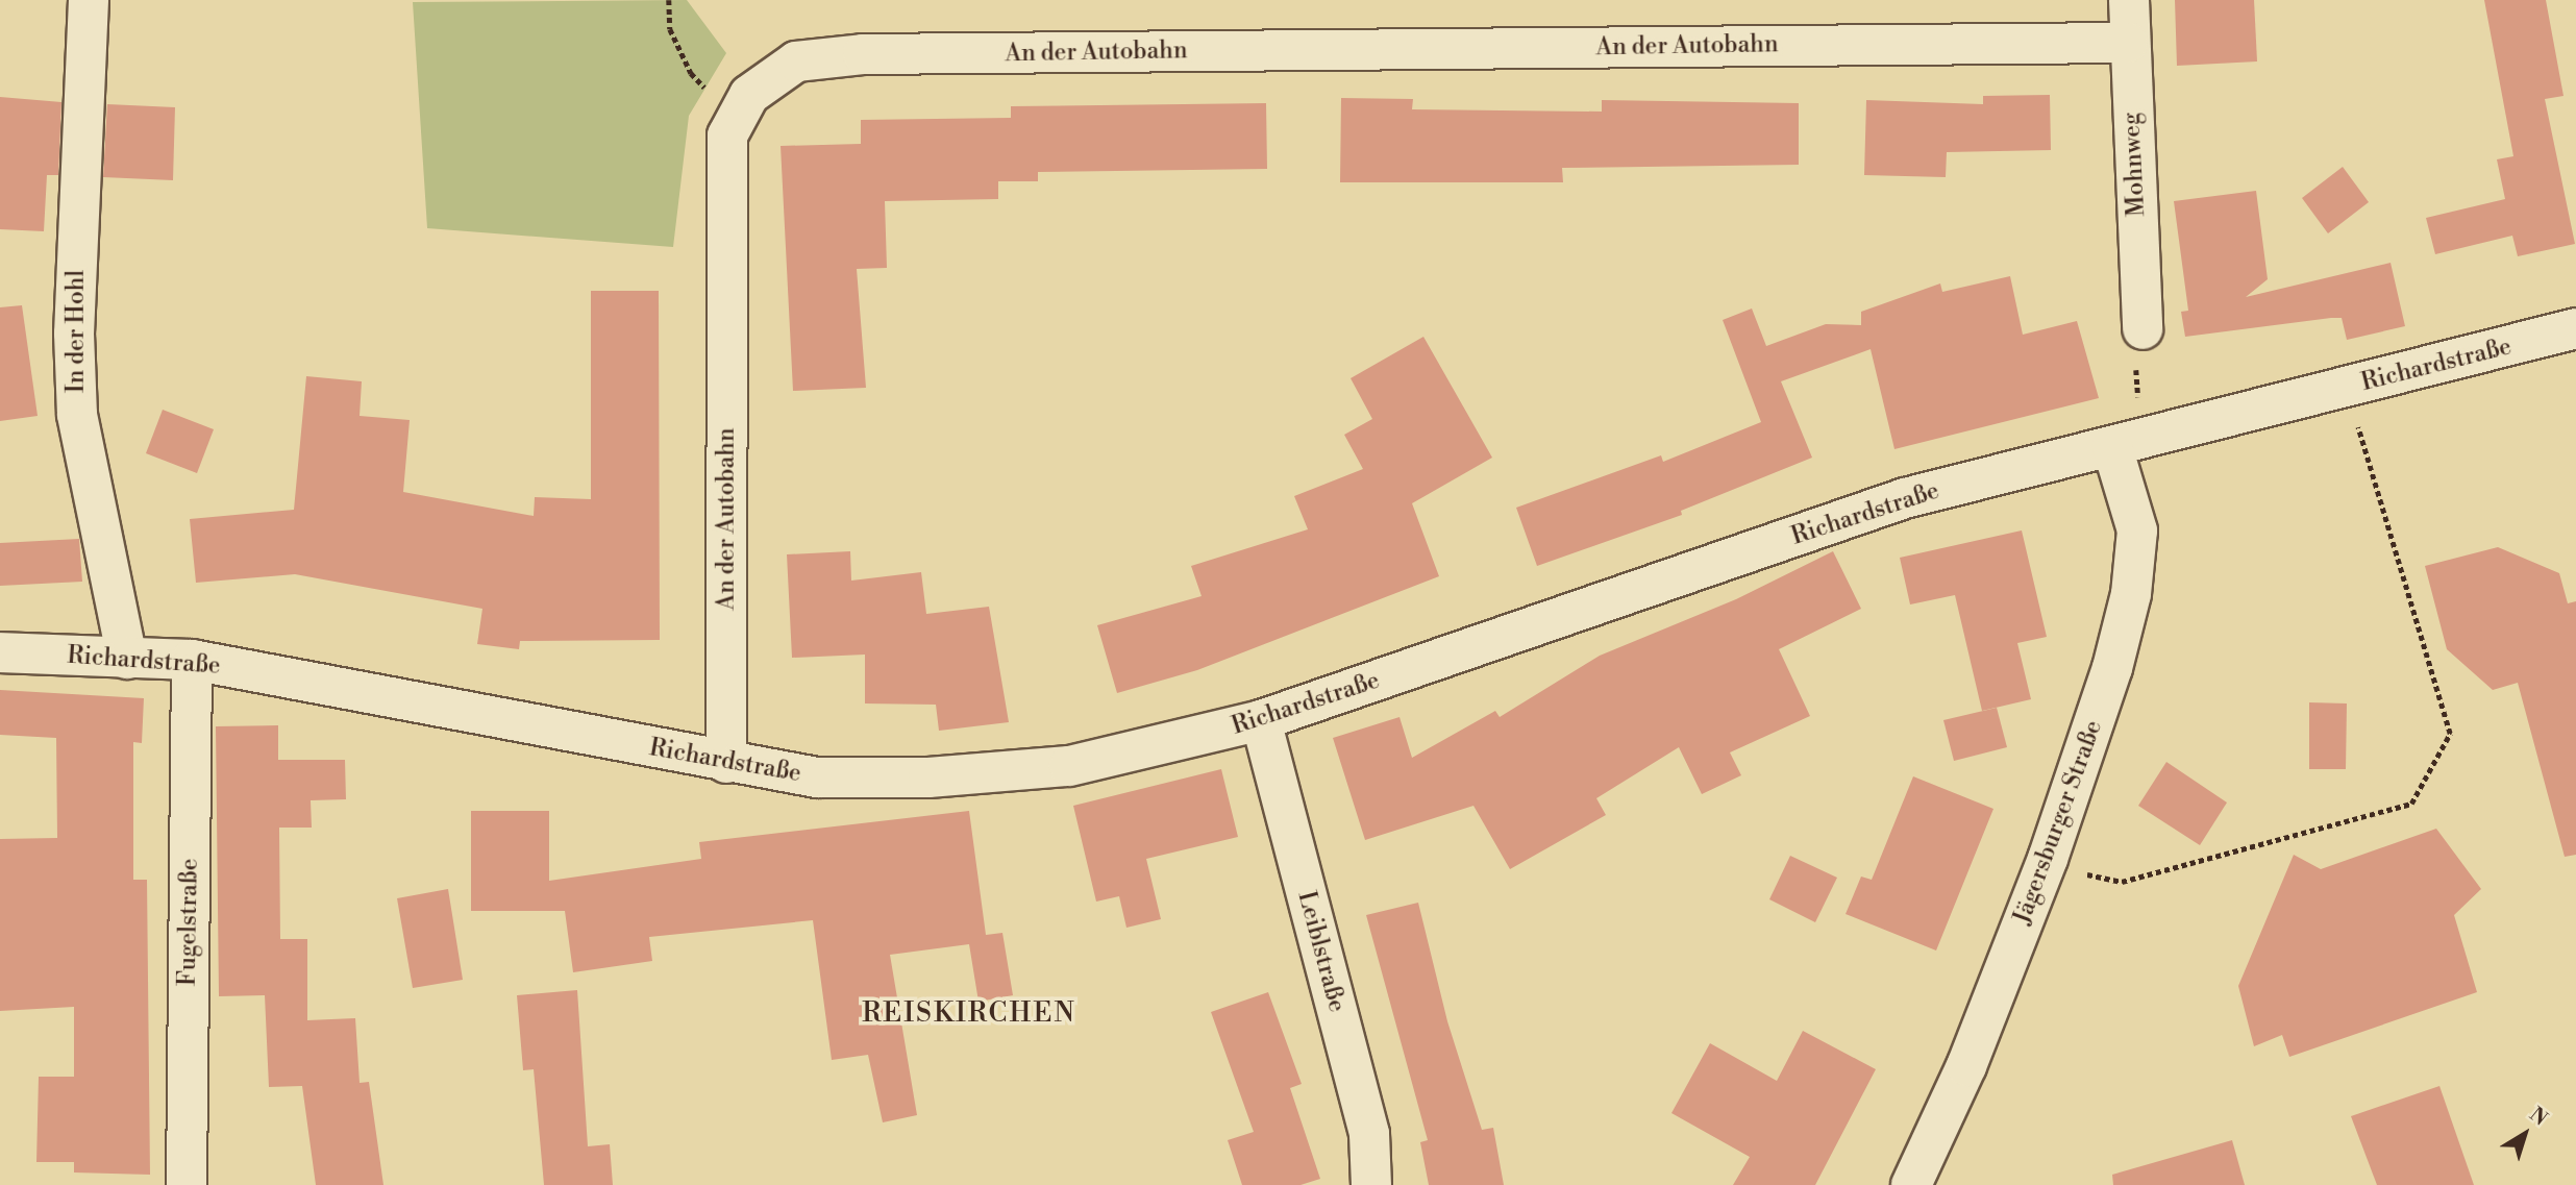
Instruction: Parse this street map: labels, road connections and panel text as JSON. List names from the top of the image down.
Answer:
{
  "streets": {
    "street": [
      "An der Autobahn",
      "Mohnweg",
      "In der Hohl",
      "Richardstraße",
      "Jägersburger Straße",
      "Fugelstraße",
      "Leiblstraße"
    ]
  },
  "crossings": [
    ["An der Autobahn", "Mohnweg"],
    ["An der Autobahn", "Richardstraße"],
    ["In der Hohl", "Richardstraße"],
    ["Richardstraße", "Jägersburger Straße"],
    ["Richardstraße", "Fugelstraße"],
    ["Richardstraße", "Leiblstraße"]
  ],
  "districts": ["REISKIRCHEN"],
  "north": "top right"
}
